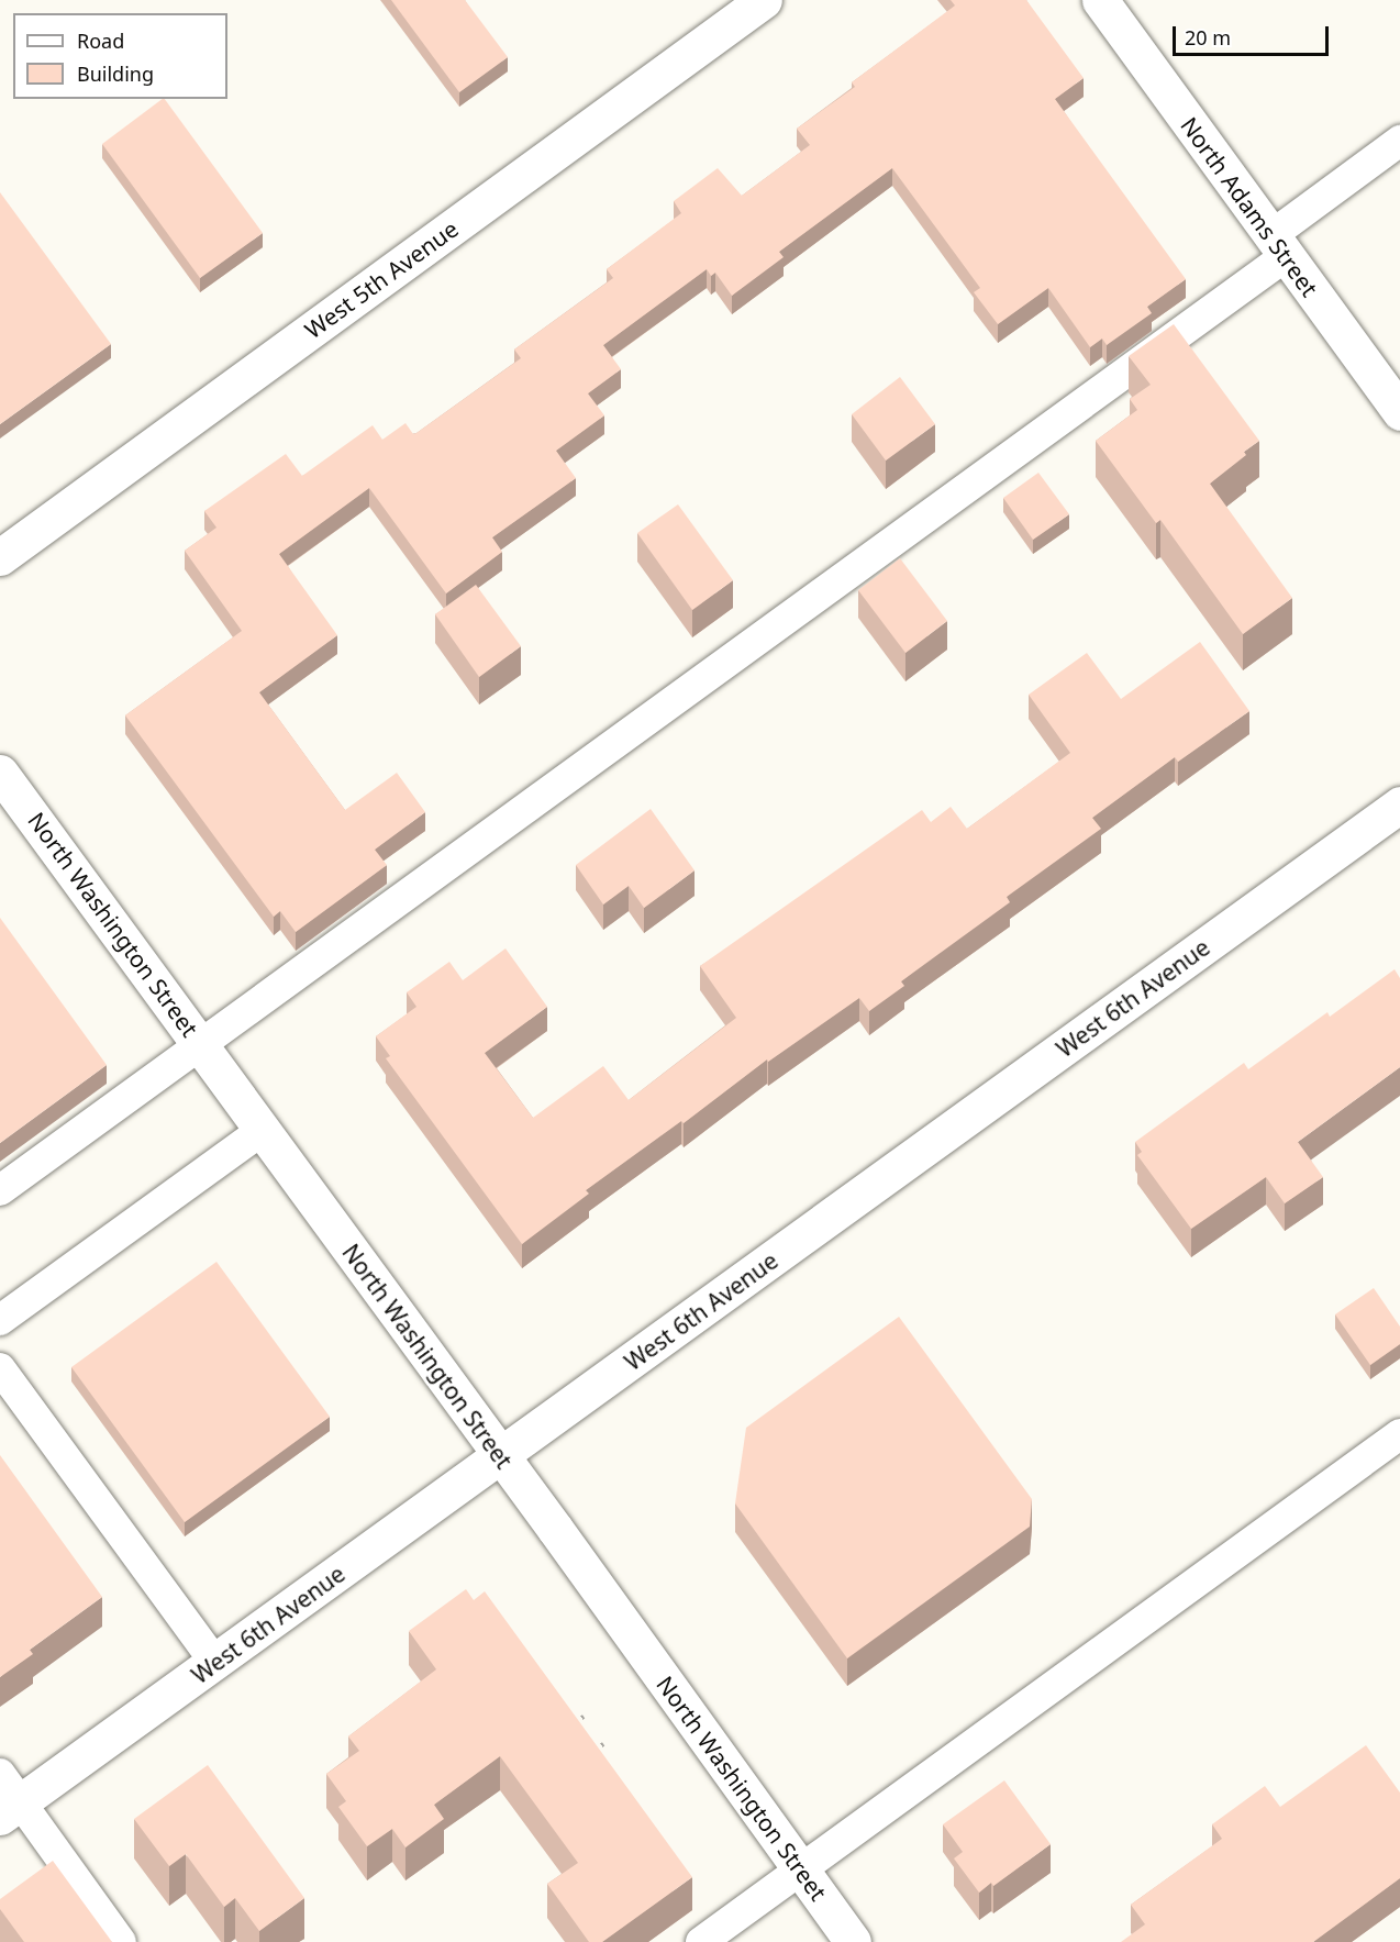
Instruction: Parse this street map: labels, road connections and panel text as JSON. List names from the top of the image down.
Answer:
{
  "streets": {
    "street": [
      "North Adams Street",
      "West 5th Avenue",
      "North Washington Street",
      "West 6th Avenue"
    ]
  },
  "crossings": [
    ["North Washington Street", "West 6th Avenue"]
  ],
  "legend": ["Road", "Building"],
  "scale_bar": "20 m"
}
